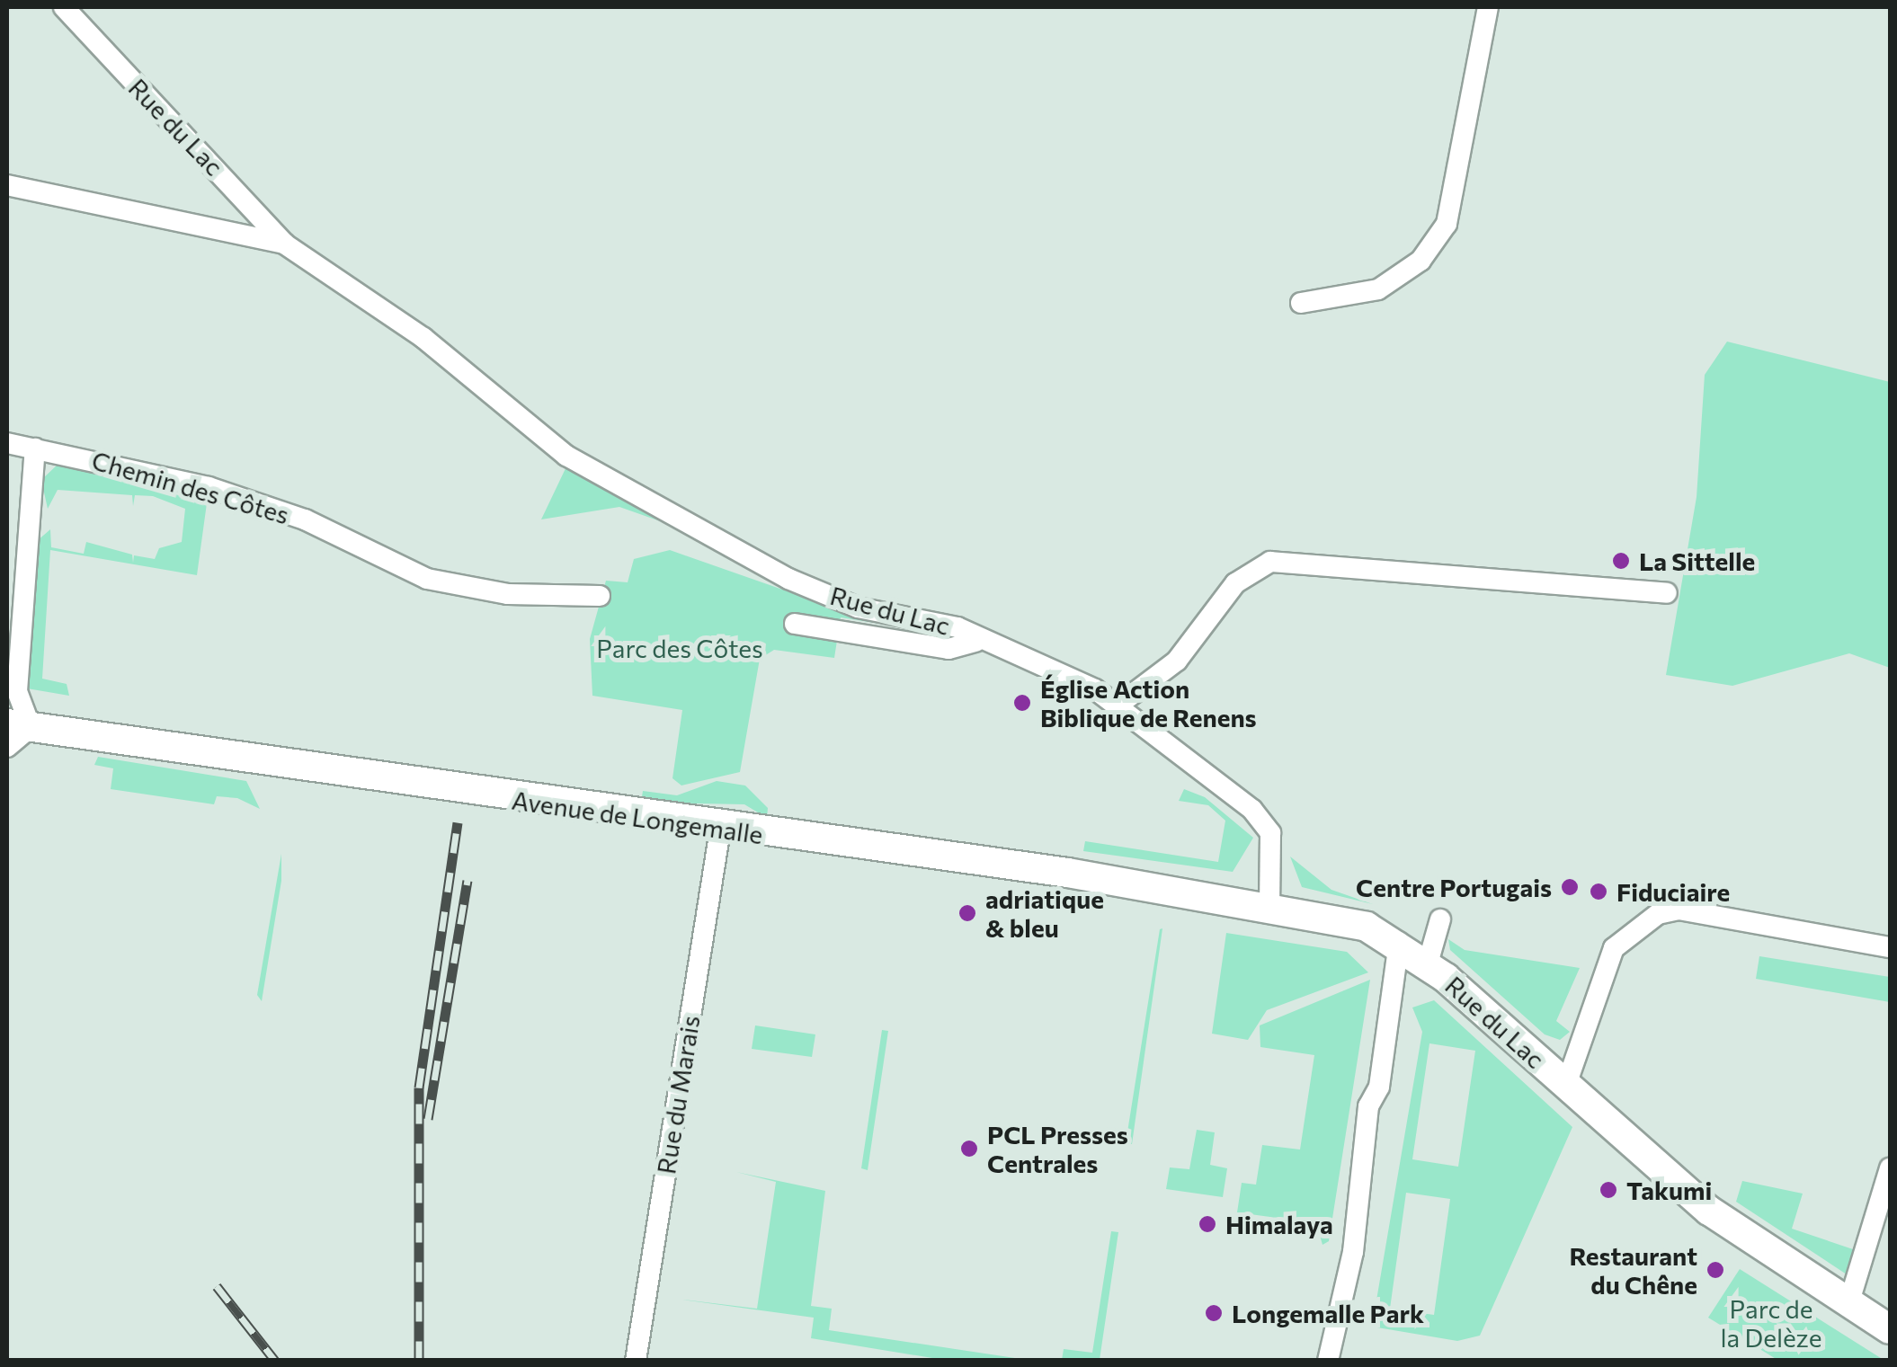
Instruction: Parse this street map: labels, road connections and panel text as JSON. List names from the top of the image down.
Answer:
{
  "streets": {
    "street": [
      "Rue du Lac",
      "Chemin des Côtes",
      "Avenue de Longemalle",
      "Rue du Marais"
    ]
  },
  "crossings": [
    ["Rue du Lac", "Avenue de Longemalle"],
    ["Avenue de Longemalle", "Rue du Marais"]
  ],
  "parks": ["Parc des Côtes", "Parc de la Delèze"],
  "places": [
    "La Sittelle",
    "Église Action Biblique de Renens",
    "Centre Portugais",
    "Fiduciaire",
    "adriatique & bleu",
    "PCL Presses Centrales",
    "Takumi",
    "Himalaya",
    "Restaurant du Chêne",
    "Longemalle Park"
  ]
}
